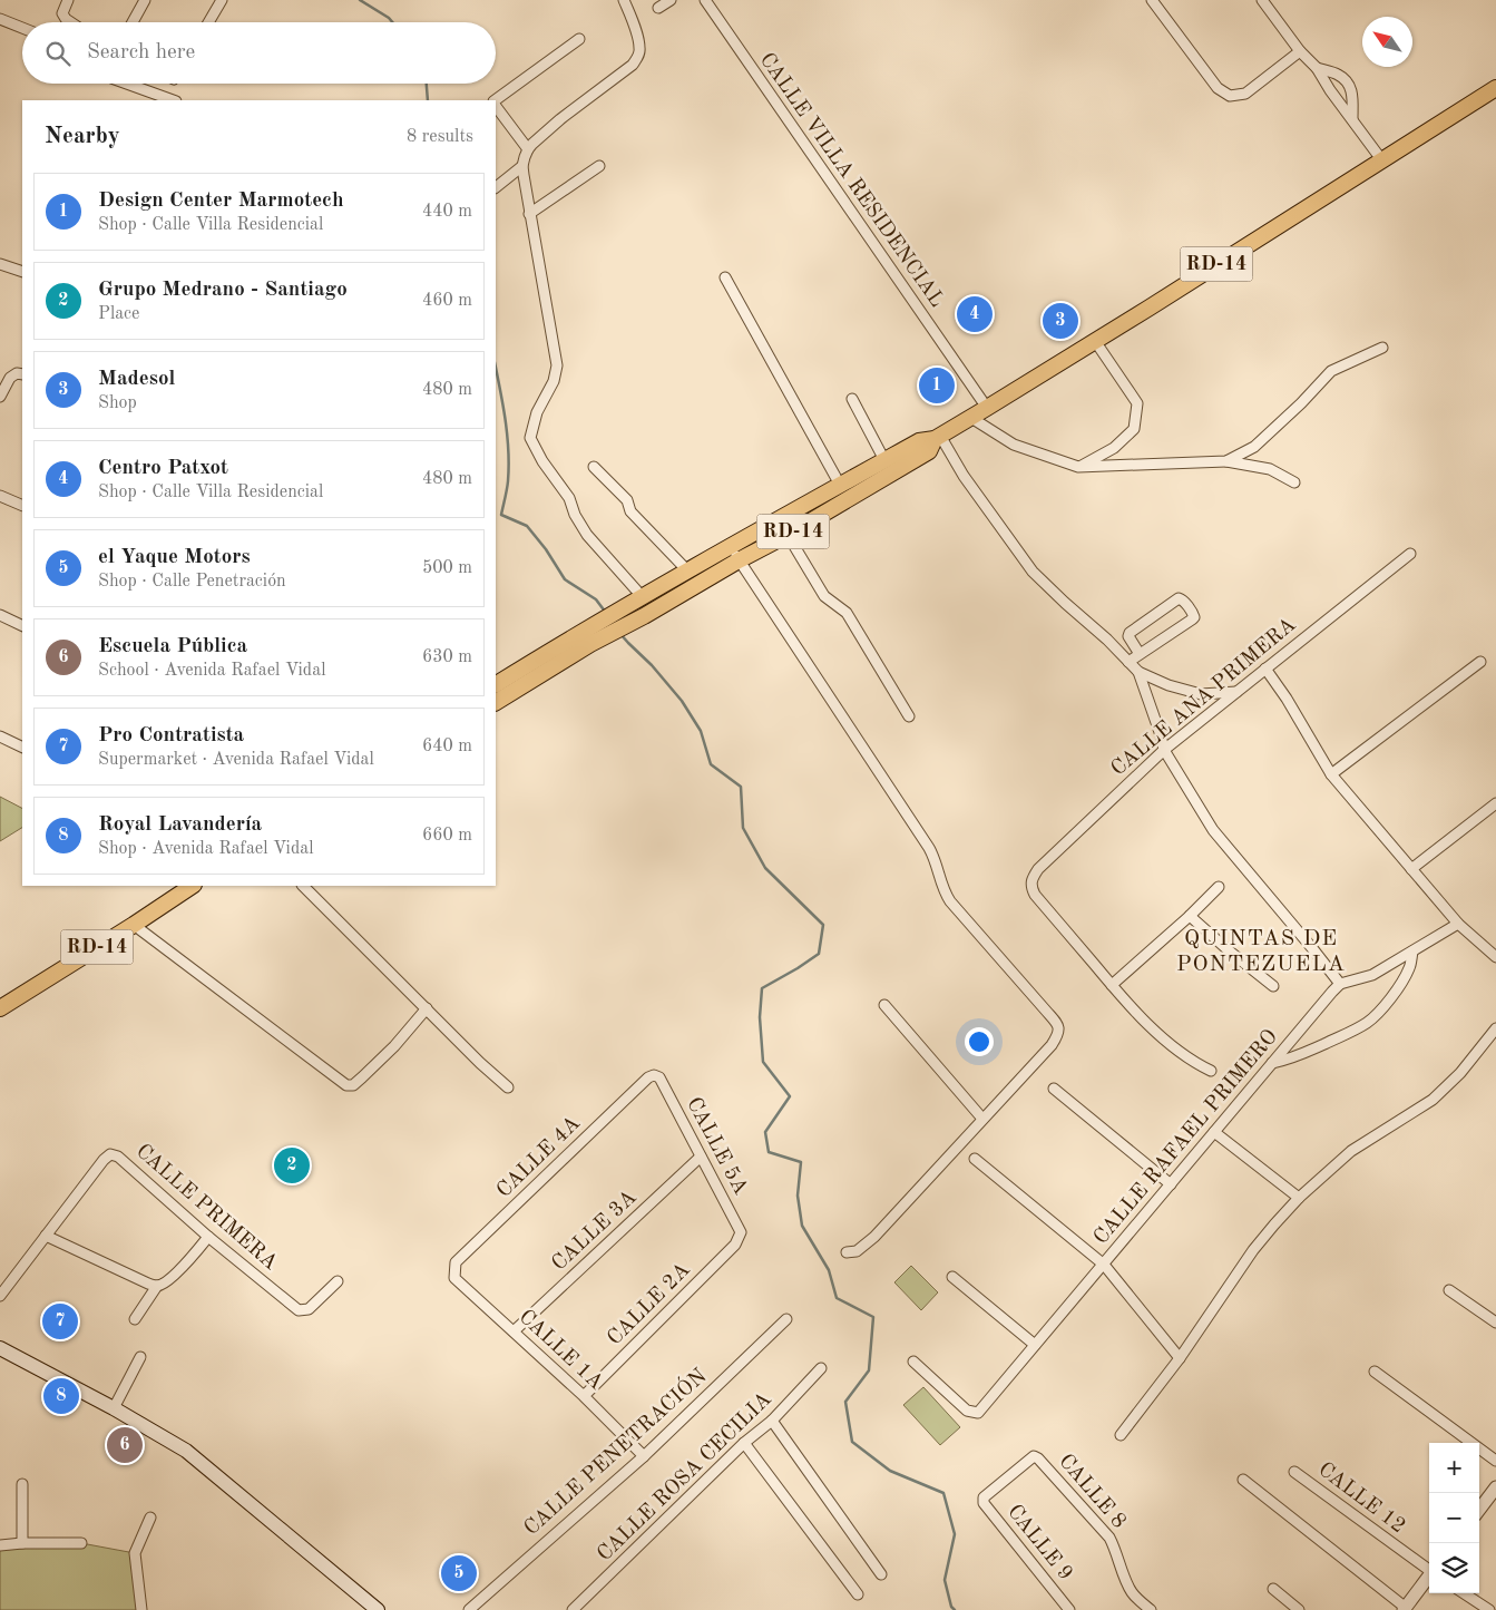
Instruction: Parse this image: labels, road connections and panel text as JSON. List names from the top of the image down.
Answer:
{
  "streets": {
    "main road": ["RD-14"],
    "street": [
      "CALLE VILLA RESIDENCIAL",
      "CALLE ANA PRIMERA",
      "CALLE RAFAEL PRIMERO",
      "CALLE 5A",
      "CALLE 4A",
      "CALLE PRIMERA",
      "CALLE 3A",
      "CALLE 2A",
      "CALLE 1A",
      "CALLE PENETRACIÓN",
      "CALLE ROSA CECILIA",
      "CALLE 8",
      "CALLE 12",
      "CALLE 9"
    ]
  },
  "crossings": [
    ["CALLE VILLA RESIDENCIAL", "RD-14"],
    ["CALLE 5A", "CALLE 4A"],
    ["CALLE 5A", "CALLE 3A"],
    ["CALLE 5A", "CALLE 2A"],
    ["CALLE 4A", "CALLE 1A"],
    ["CALLE 3A", "CALLE 1A"],
    ["CALLE 2A", "CALLE 1A"],
    ["CALLE 1A", "CALLE PENETRACIÓN"],
    ["CALLE 8", "CALLE 9"]
  ],
  "districts": ["QUINTAS DE PONTEZUELA"],
  "north": "top left",
  "page": {
    "search": "Search here",
    "heading": ["Nearby", "8 results"],
    "list": [
      {
        "mark": "1",
        "name": "Design Center Marmotech",
        "note": "Shop · Calle Villa Residencial",
        "value": "440 m"
      },
      {
        "mark": "2",
        "name": "Grupo Medrano - Santiago",
        "note": "Place",
        "value": "460 m"
      },
      {
        "mark": "3",
        "name": "Madesol",
        "note": "Shop",
        "value": "480 m"
      },
      {
        "mark": "4",
        "name": "Centro Patxot",
        "note": "Shop · Calle Villa Residencial",
        "value": "480 m"
      },
      {
        "mark": "5",
        "name": "el Yaque Motors",
        "note": "Shop · Calle Penetración",
        "value": "500 m"
      },
      {
        "mark": "6",
        "name": "Escuela Pública",
        "note": "School · Avenida Rafael Vidal",
        "value": "630 m"
      },
      {
        "mark": "7",
        "name": "Pro Contratista",
        "note": "Supermarket · Avenida Rafael Vidal",
        "value": "640 m"
      },
      {
        "mark": "8",
        "name": "Royal Lavandería",
        "note": "Shop · Avenida Rafael Vidal",
        "value": "660 m"
      }
    ],
    "pins": [
      "4",
      "3",
      "1",
      "2",
      "7",
      "8",
      "6",
      "5"
    ],
    "map_buttons": ["+", "−"]
  }
}
